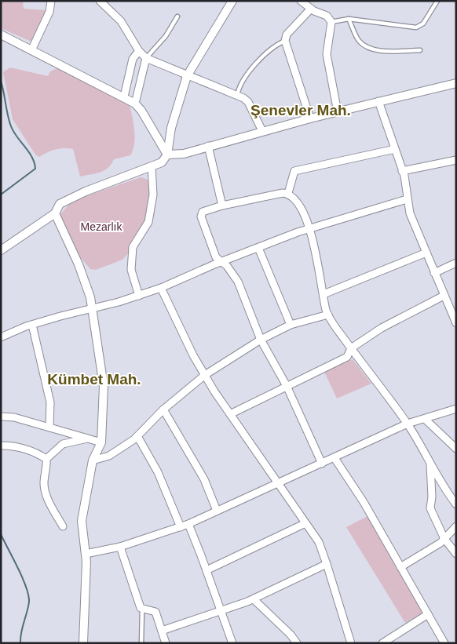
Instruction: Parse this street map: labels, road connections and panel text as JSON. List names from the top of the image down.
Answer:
{
  "districts": ["Şenevler Mah.", "Kümbet Mah."],
  "parks": ["Mezarlık"]
}
